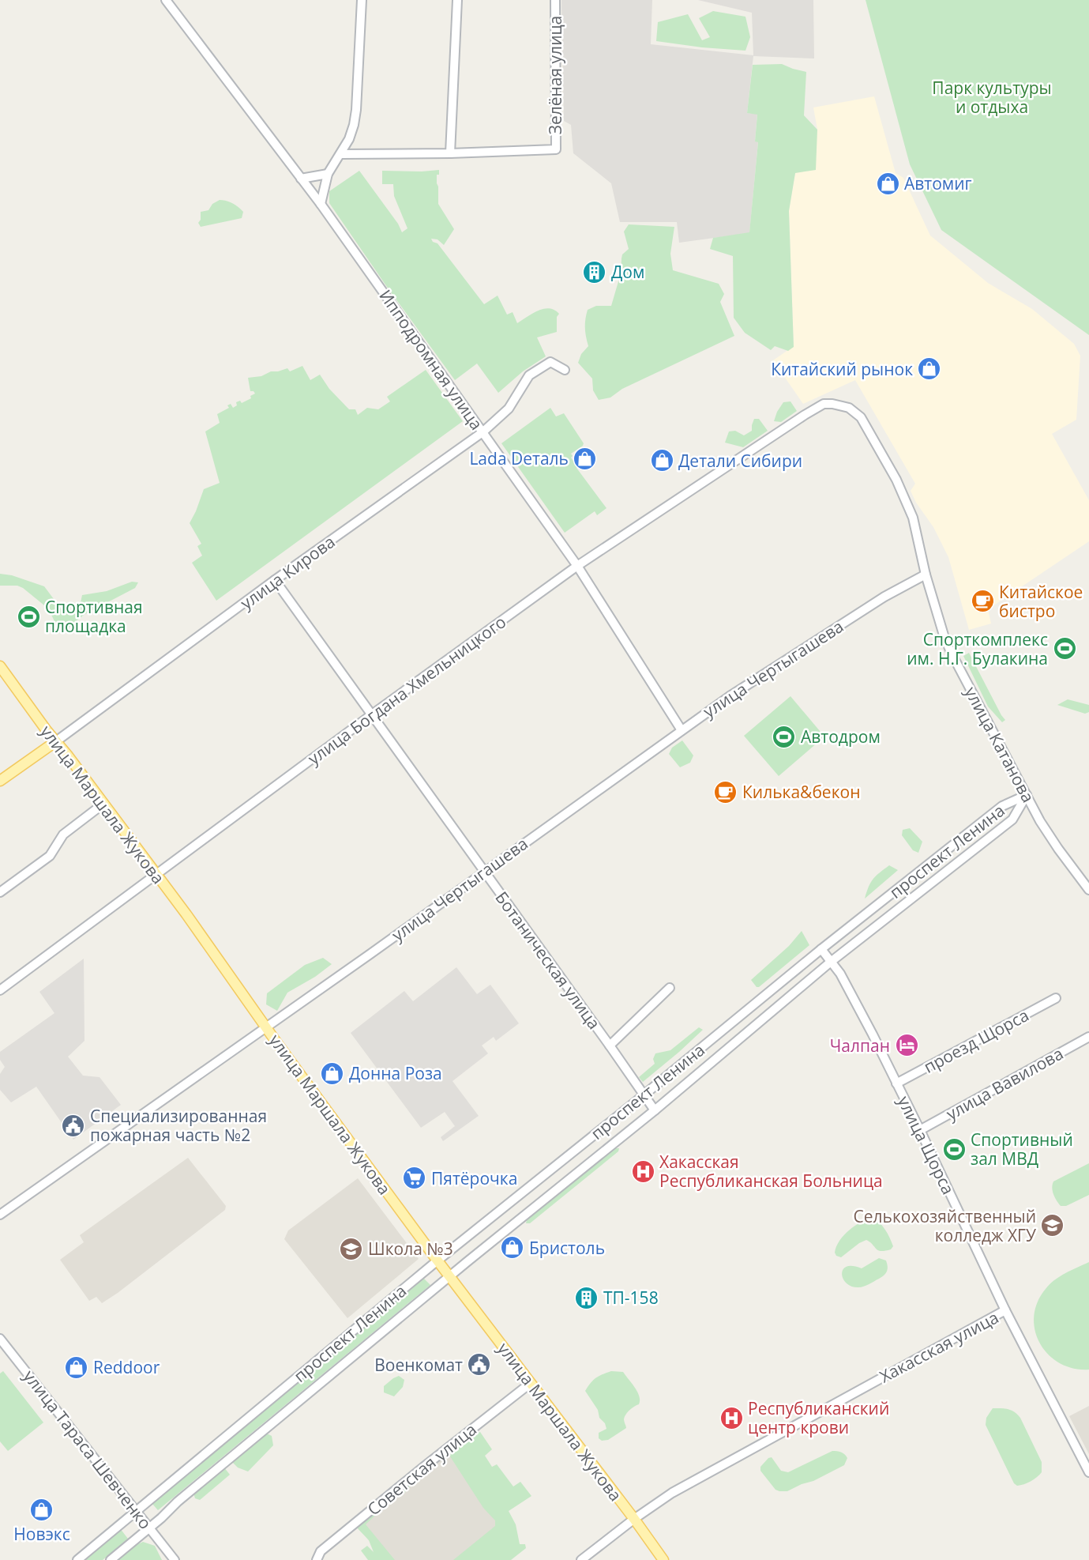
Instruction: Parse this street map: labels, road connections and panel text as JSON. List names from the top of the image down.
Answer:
{
  "streets": {
    "main road": ["улица Кирова", "улица Маршала Жукова"],
    "street": [
      "Зелёная улица",
      "Ипподромная улица",
      "улица Чертыгашева",
      "улица Богдана Хмельницкого",
      "улица Катанова",
      "проспект Ленина",
      "Ботаническая улица",
      "проезд Щорса",
      "улица Вавилова",
      "улица Щорса",
      "Хакасская улица",
      "улица Тараса Шевченко",
      "Советская улица"
    ]
  },
  "crossings": [
    ["Ипподромная улица", "улица Кирова"],
    ["Ипподромная улица", "улица Чертыгашева"],
    ["Ипподромная улица", "улица Богдана Хмельницкого"],
    ["улица Кирова", "улица Маршала Жукова"],
    ["улица Кирова", "Ботаническая улица"],
    ["улица Чертыгашева", "улица Катанова"],
    ["улица Чертыгашева", "улица Маршала Жукова"],
    ["улица Чертыгашева", "Ботаническая улица"],
    ["улица Богдана Хмельницкого", "улица Катанова"],
    ["улица Богдана Хмельницкого", "улица Маршала Жукова"],
    ["улица Богдана Хмельницкого", "Ботаническая улица"],
    ["улица Катанова", "проспект Ленина"],
    ["улица Маршала Жукова", "проспект Ленина"],
    ["улица Маршала Жукова", "Хакасская улица"],
    ["улица Маршала Жукова", "Советская улица"],
    ["проспект Ленина", "Ботаническая улица"],
    ["проспект Ленина", "улица Щорса"],
    ["проспект Ленина", "улица Тараса Шевченко"],
    ["проезд Щорса", "улица Щорса"],
    ["улица Вавилова", "улица Щорса"],
    ["улица Щорса", "Хакасская улица"]
  ],
  "parks": ["Парк культуры и отдыха"],
  "places": {
    "shop": [
      "Автомиг",
      "Китайский рынок",
      "Lada Dеталь",
      "Детали Сибири",
      "Донна Роза",
      "Бристоль",
      "Reddoor",
      "Новэкс"
    ],
    "building": ["Дом", "ТП-158"],
    "cafe": ["Китайское бистро", "Килька&бекон"],
    "sports": [
      "Спортивная площадка",
      "Спорткомплекс им. Н.Г. Булакина",
      "Автодром",
      "Спортивный зал МВД"
    ],
    "hotel": ["Чалпан"],
    "public building": ["Специализированная пожарная часть №2", "Военкомат"],
    "hospital": ["Хакасская Республиканская Больница", "Республиканский центр крови"],
    "supermarket": ["Пятёрочка"],
    "school or university": ["Селькохозяйственный колледж ХГУ", "Школа №3"]
  }
}
